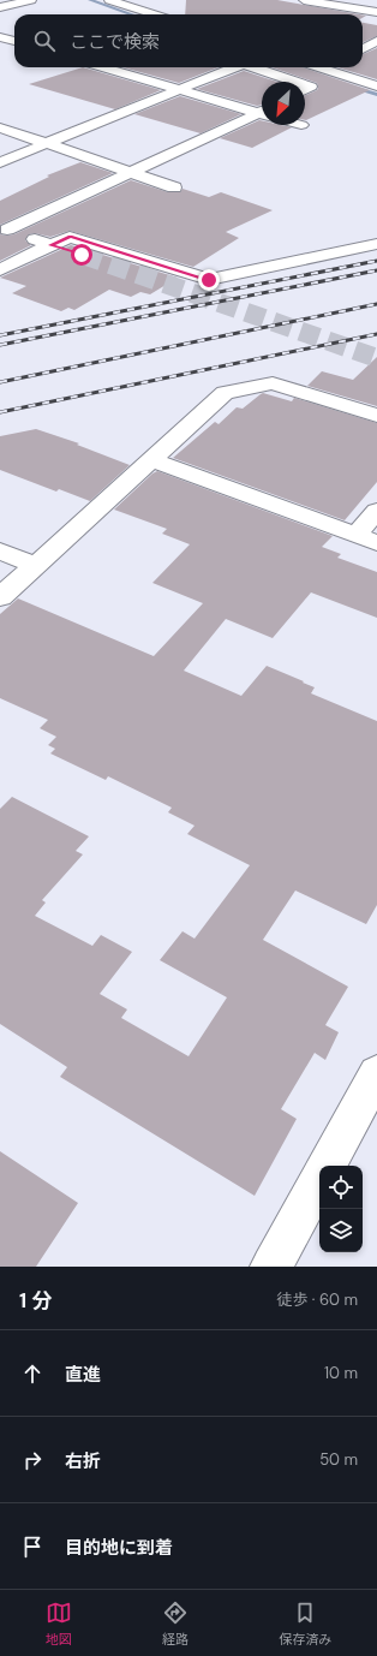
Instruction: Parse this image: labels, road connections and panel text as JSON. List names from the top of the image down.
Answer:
{
  "north": "bottom left",
  "page": {
    "search": "ここで検索",
    "heading": ["1 分", "徒歩 · 60 m"],
    "list": [
      ["直進", "10 m"],
      ["右折", "50 m"],
      "目的地に到着"
    ],
    "nav": ["地図", "経路", "保存済み"]
  }
}
